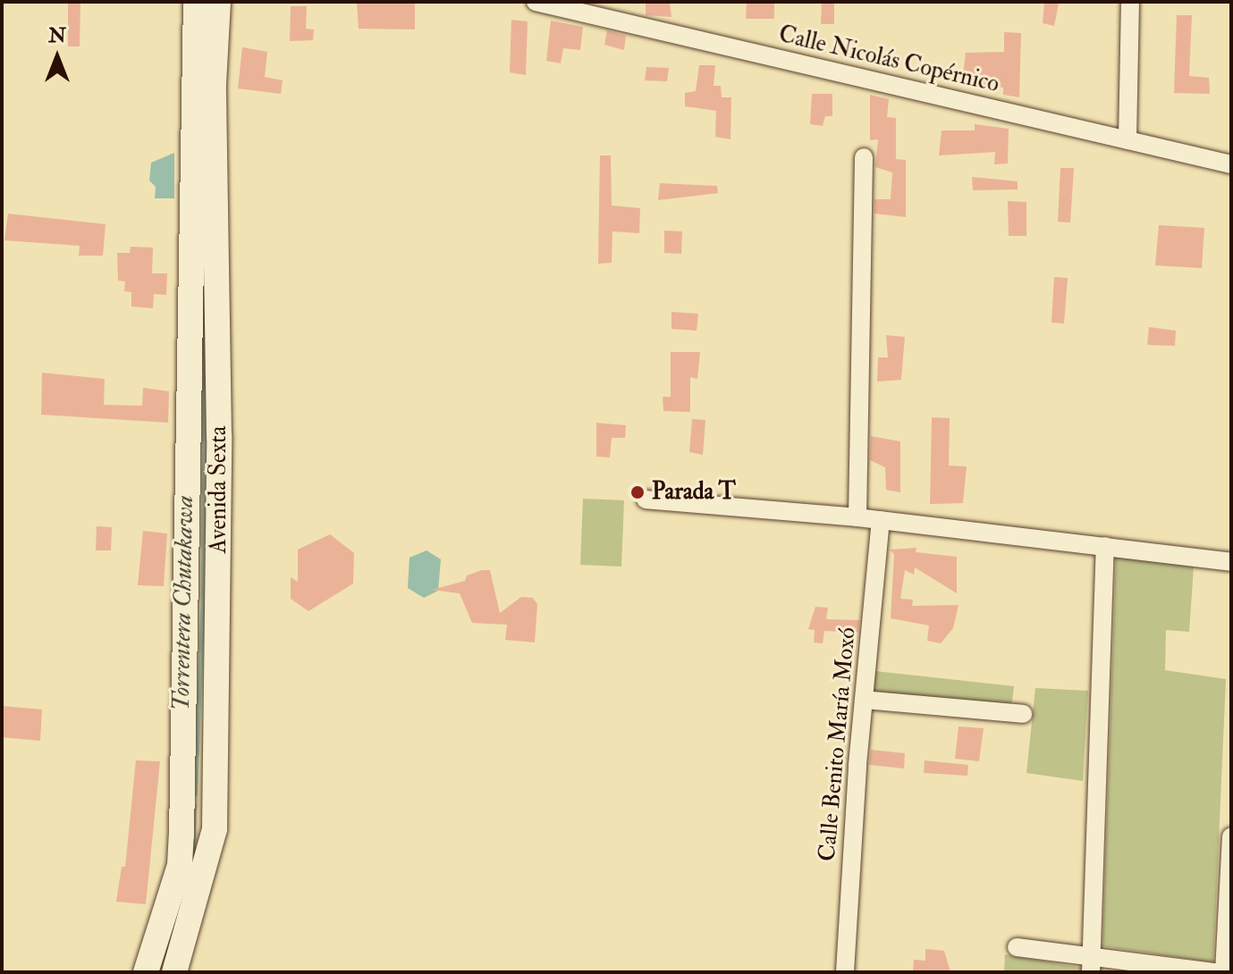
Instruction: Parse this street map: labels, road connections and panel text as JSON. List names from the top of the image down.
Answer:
{
  "streets": {
    "street": ["Calle Nicolás Copérnico", "Avenida Sexta", "Calle Benito María Moxó"]
  },
  "water": ["Torrentera Chutakawa"],
  "places": ["Parada T"],
  "north": "top"
}
